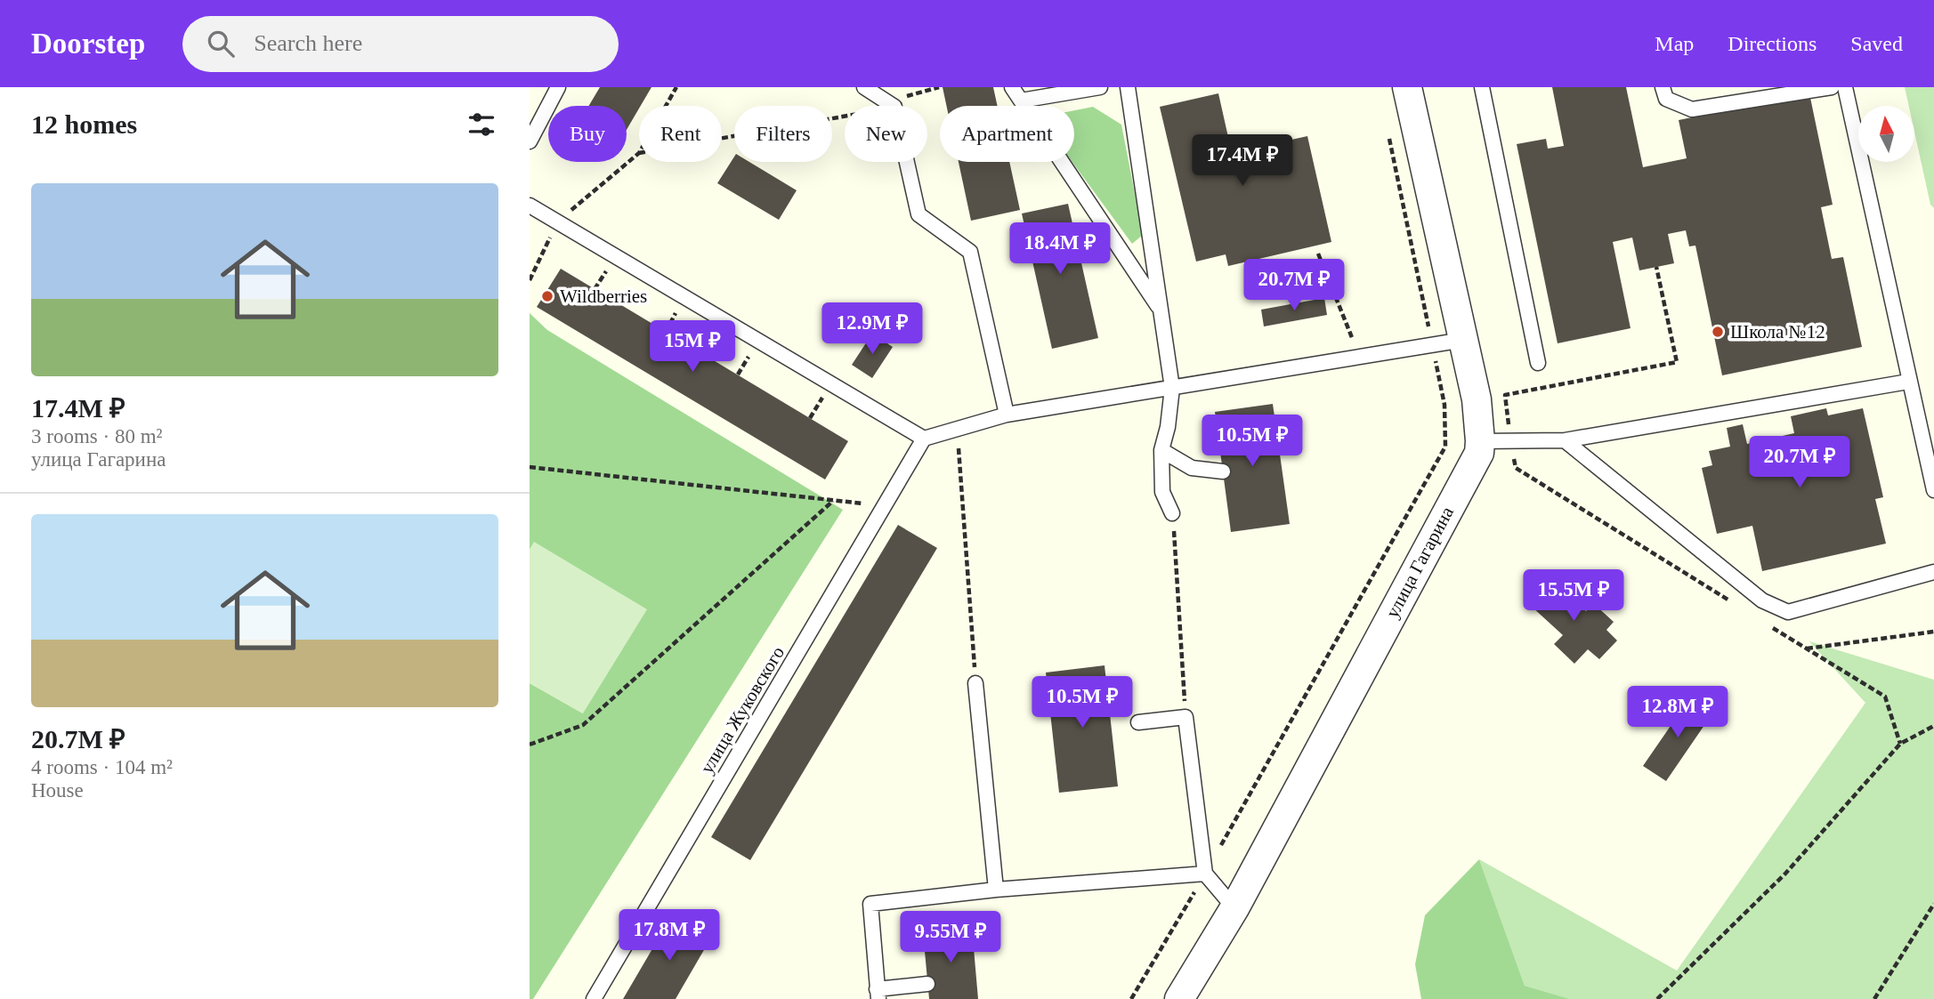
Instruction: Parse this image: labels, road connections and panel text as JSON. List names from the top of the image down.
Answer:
{
  "streets": {
    "street": ["улица Гагарина"],
    "lane": ["улица Жуковского"]
  },
  "places": ["Wildberries", "Школа №12"],
  "north": "top",
  "page": {
    "header": "Doorstep",
    "search": "Search here",
    "nav": ["Map", "Directions", "Saved"],
    "heading": "12 homes",
    "chip": [
      "Buy",
      "Rent",
      "Filters",
      "New",
      "Apartment"
    ],
    "price": [
      "17.4M ₽",
      "18.4M ₽",
      "20.7M ₽",
      "12.9M ₽",
      "15M ₽",
      "10.5M ₽",
      "20.7M ₽",
      "15.5M ₽",
      "10.5M ₽",
      "12.8M ₽",
      "17.8M ₽",
      "9.55M ₽"
    ],
    "list": [
      {
        "name": "17.4M ₽",
        "note": "3 rooms · 80 m² · улица Гагарина"
      },
      {
        "name": "20.7M ₽",
        "note": "4 rooms · 104 m² · House"
      }
    ]
  }
}
